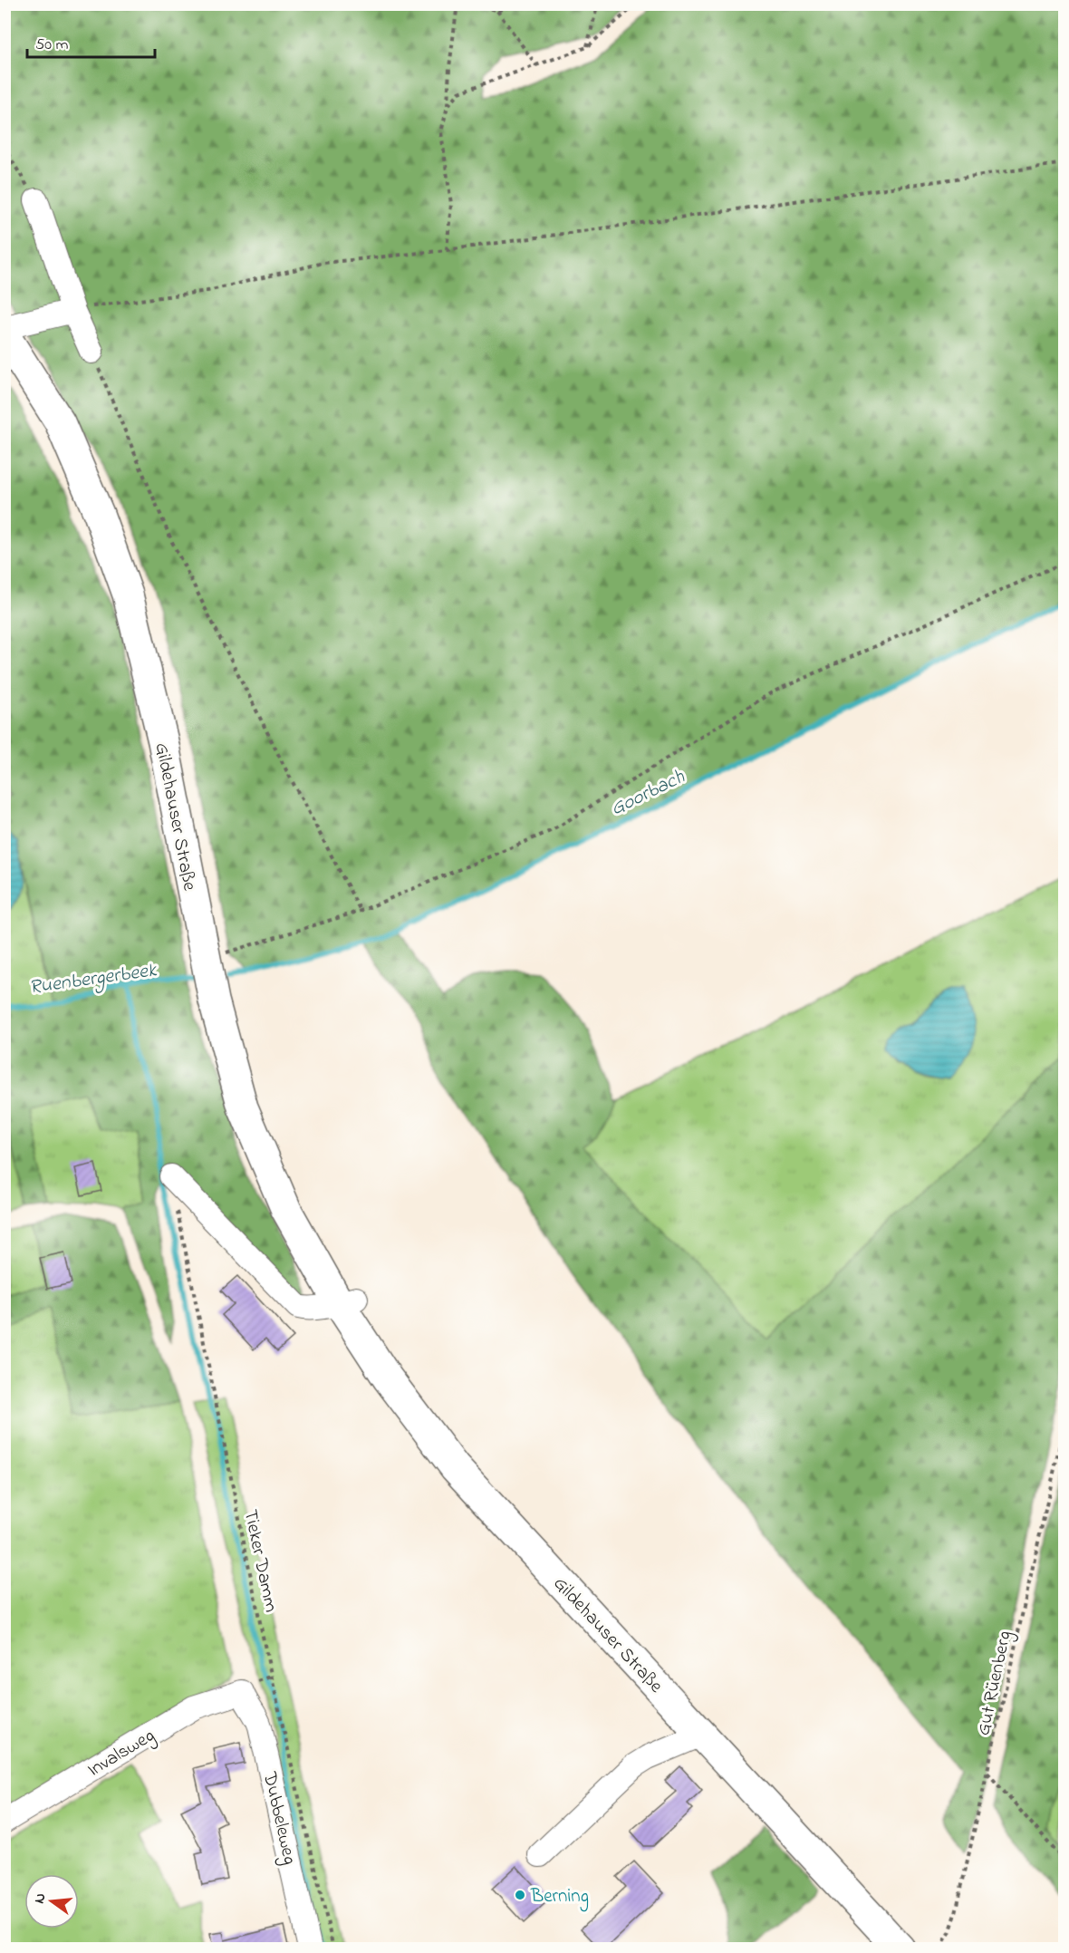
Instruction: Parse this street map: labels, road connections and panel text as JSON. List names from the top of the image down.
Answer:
{
  "streets": {
    "main road": ["Gildehauser Straße"],
    "street": ["Invalsweg", "Dubbeleweg"],
    "path": ["Tieker Damm", "Gut Rüenberg"]
  },
  "crossings": [
    ["Tieker Damm", "Dubbeleweg"],
    ["Invalsweg", "Dubbeleweg"]
  ],
  "water": ["Goorbach", "Ruenbergerbeek"],
  "places": ["Berning"],
  "scale_bar": "50 m",
  "north": "left"
}
